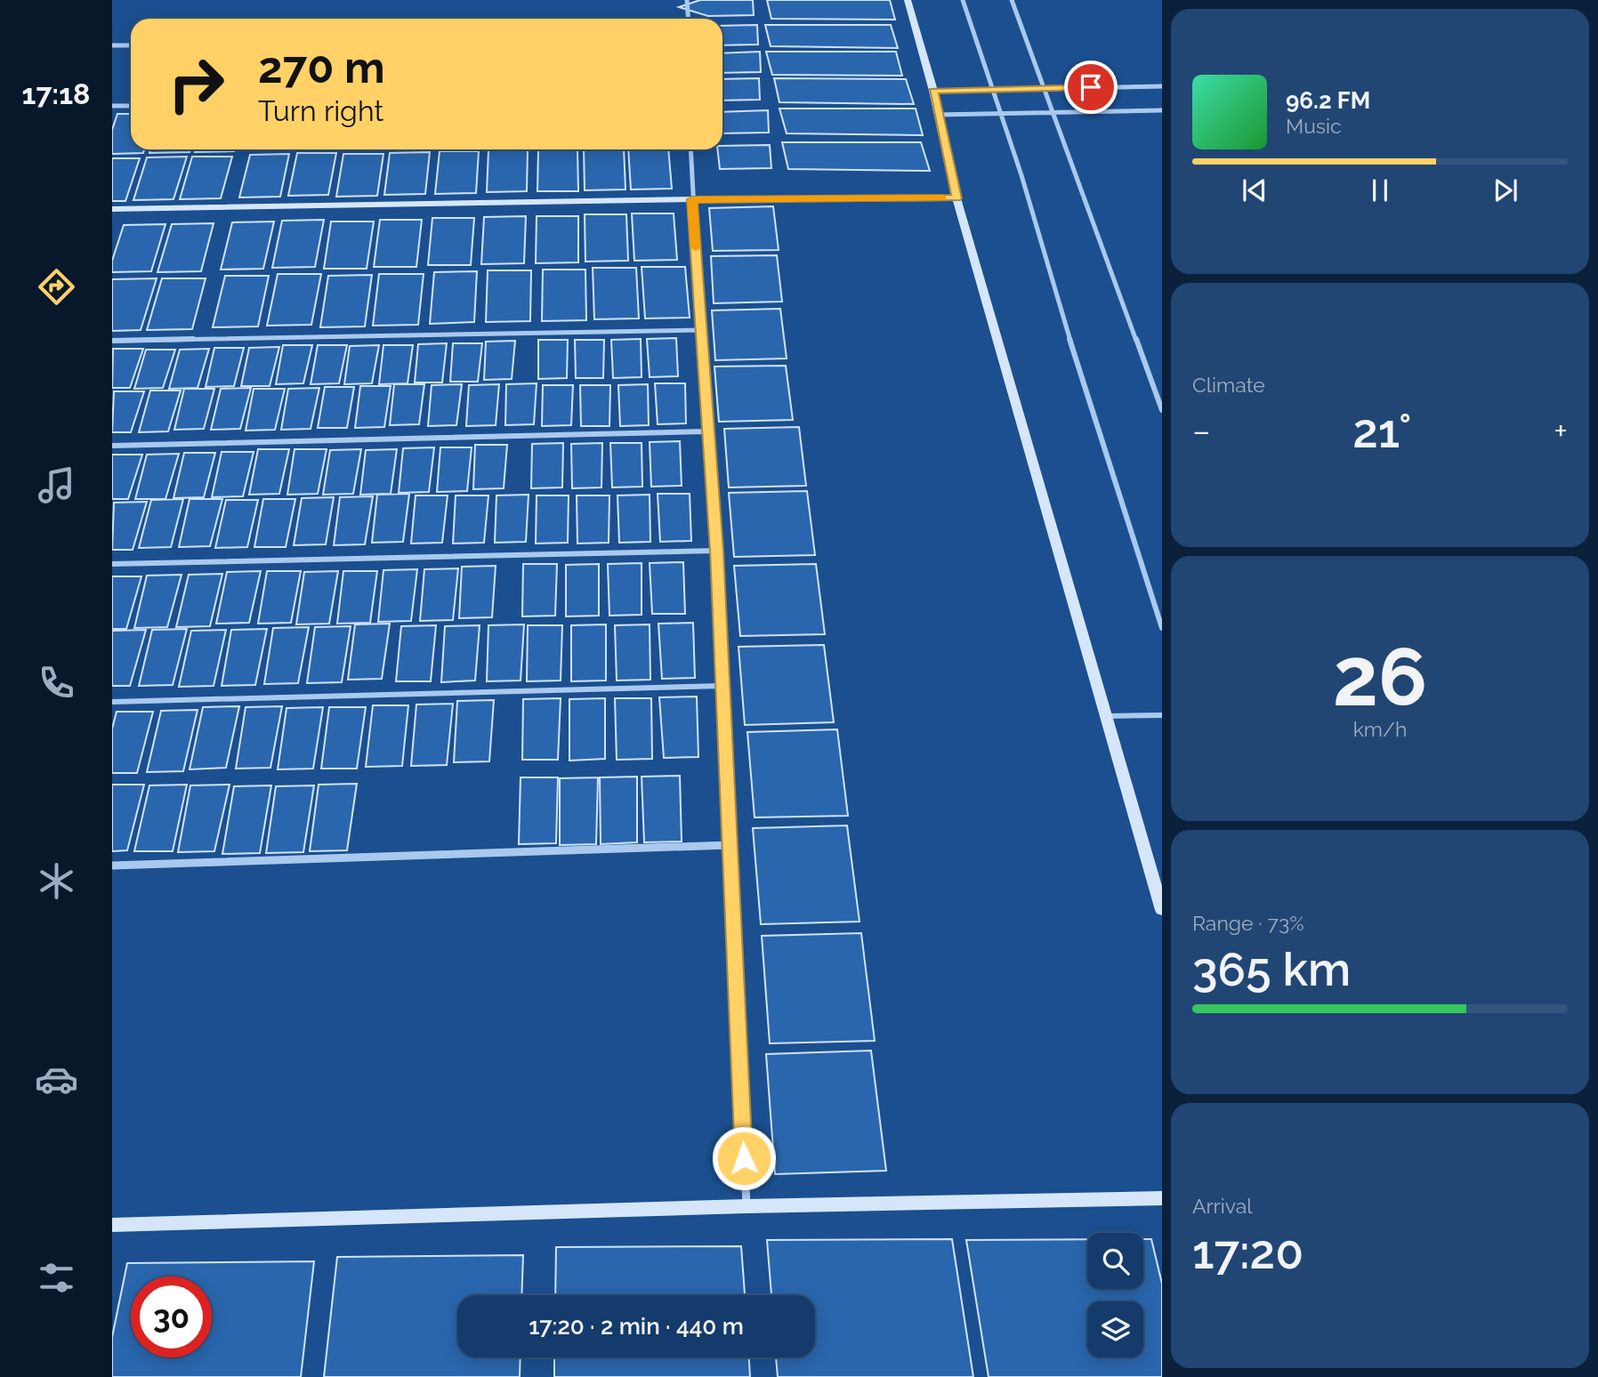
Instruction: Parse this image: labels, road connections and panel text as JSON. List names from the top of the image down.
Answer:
{
  "page": {
    "tabs": "17:18",
    "turn": ["270 m", "Turn right"],
    "song": ["96.2 FM", "Music"],
    "tile": [
      "Climate",
      ["26", "km/h"],
      ["Range · 73%", "365 km"],
      ["Arrival", "17:20"]
    ],
    "heat": ["−", "21°", "+"],
    "limit": "30",
    "trip": "17:20 · 2 min · 440 m"
  }
}
